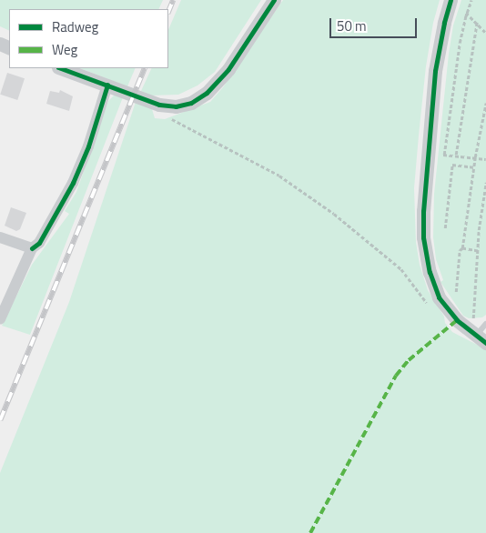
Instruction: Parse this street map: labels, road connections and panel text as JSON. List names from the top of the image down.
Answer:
{
  "legend": ["Radweg", "Weg"],
  "scale_bar": "50 m"
}
